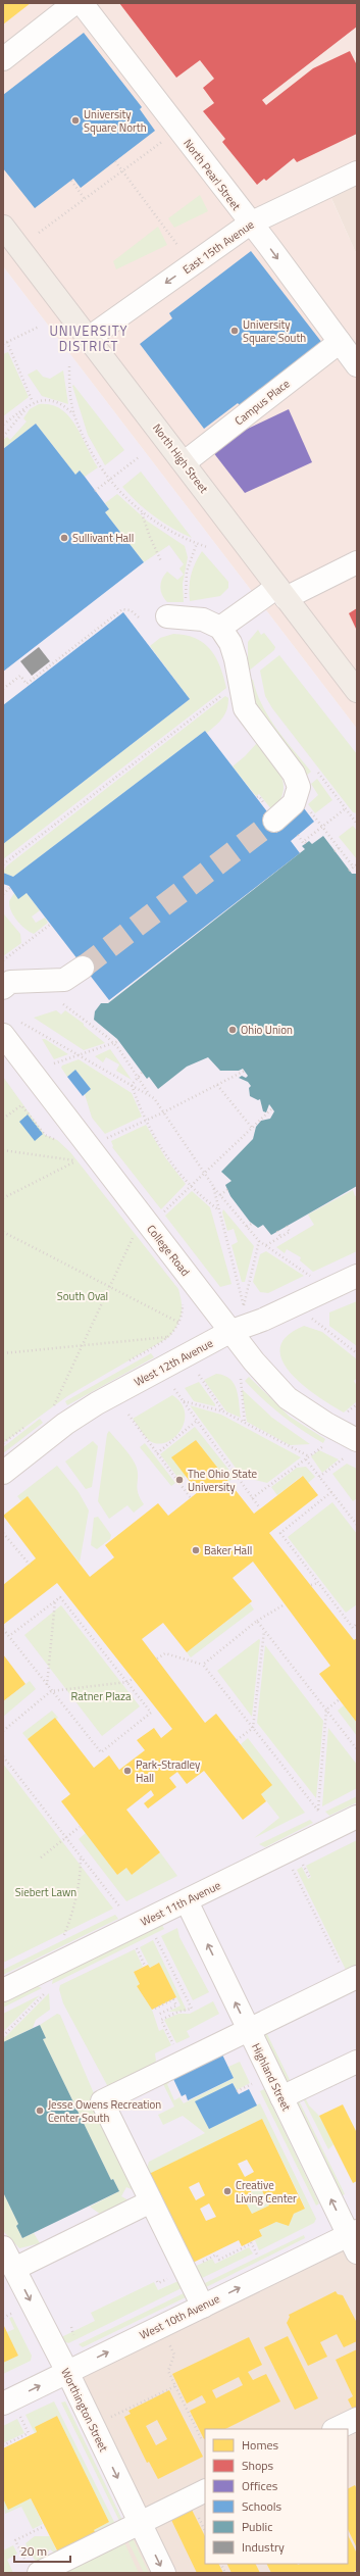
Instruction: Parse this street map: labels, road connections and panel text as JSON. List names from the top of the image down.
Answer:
{
  "streets": {
    "main road": ["North High Street"],
    "street": [
      "North Pearl Street",
      "East 15th Avenue",
      "Campus Place",
      "College Road",
      "West 12th Avenue",
      "West 11th Avenue",
      "Highland Street",
      "West 10th Avenue",
      "Worthington Street"
    ]
  },
  "crossings": [
    ["North Pearl Street", "East 15th Avenue"],
    ["North Pearl Street", "Campus Place"],
    ["East 15th Avenue", "North High Street"],
    ["Campus Place", "North High Street"],
    ["College Road", "West 12th Avenue"],
    ["West 11th Avenue", "Highland Street"],
    ["Highland Street", "West 10th Avenue"],
    ["West 10th Avenue", "Worthington Street"]
  ],
  "one_way": ["East 15th Avenue"],
  "districts": ["UNIVERSITY DISTRICT"],
  "parks": ["South Oval", "Ratner Plaza", "Siebert Lawn"],
  "places": [
    "University Square North",
    "University Square South",
    "Sullivant Hall",
    "Ohio Union",
    "The Ohio State University",
    "Baker Hall",
    "Park-Stradley Hall",
    "Jesse Owens Recreation Center South",
    "Creative Living Center"
  ],
  "legend": [
    "Homes",
    "Shops",
    "Offices",
    "Schools",
    "Public",
    "Industry"
  ],
  "scale_bar": "20 m"
}
